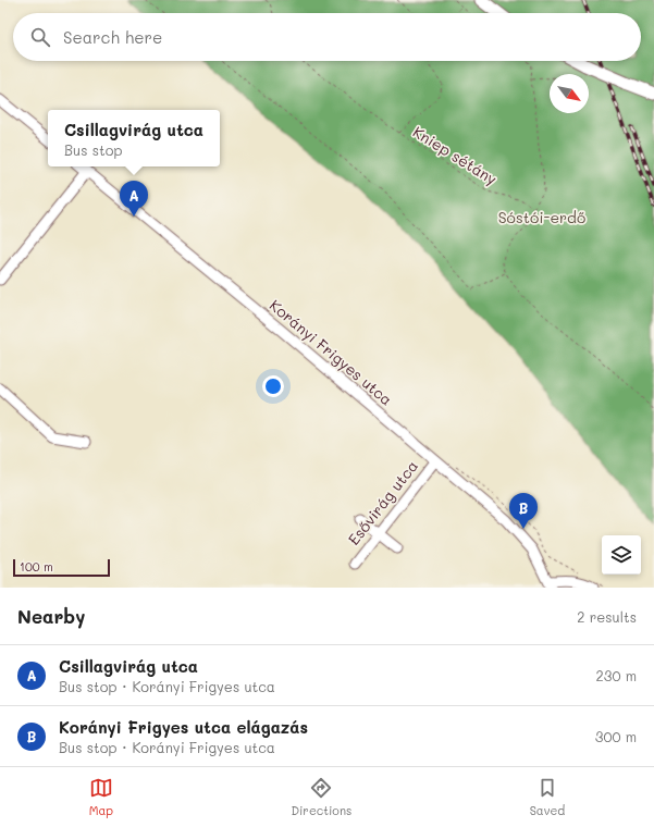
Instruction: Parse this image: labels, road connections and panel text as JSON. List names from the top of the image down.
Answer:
{
  "streets": {
    "street": ["Korányi Frigyes utca", "Esővirág utca"],
    "path": ["Kniep sétány"]
  },
  "crossings": [
    ["Korányi Frigyes utca", "Esővirág utca"]
  ],
  "parks": ["Sóstói-erdő"],
  "scale_bar": "100 m",
  "north": "bottom right",
  "page": {
    "search": "Search here",
    "popup": ["Csillagvirág utca", "Bus stop"],
    "pins": ["A", "B"],
    "scale": "100 m",
    "heading": ["Nearby", "2 results"],
    "list": [
      {
        "mark": "A",
        "name": "Csillagvirág utca",
        "note": "Bus stop · Korányi Frigyes utca",
        "value": "230 m"
      },
      {
        "mark": "B",
        "name": "Korányi Frigyes utca elágazás",
        "note": "Bus stop · Korányi Frigyes utca",
        "value": "300 m"
      }
    ],
    "nav": ["Map", "Directions", "Saved"]
  }
}
